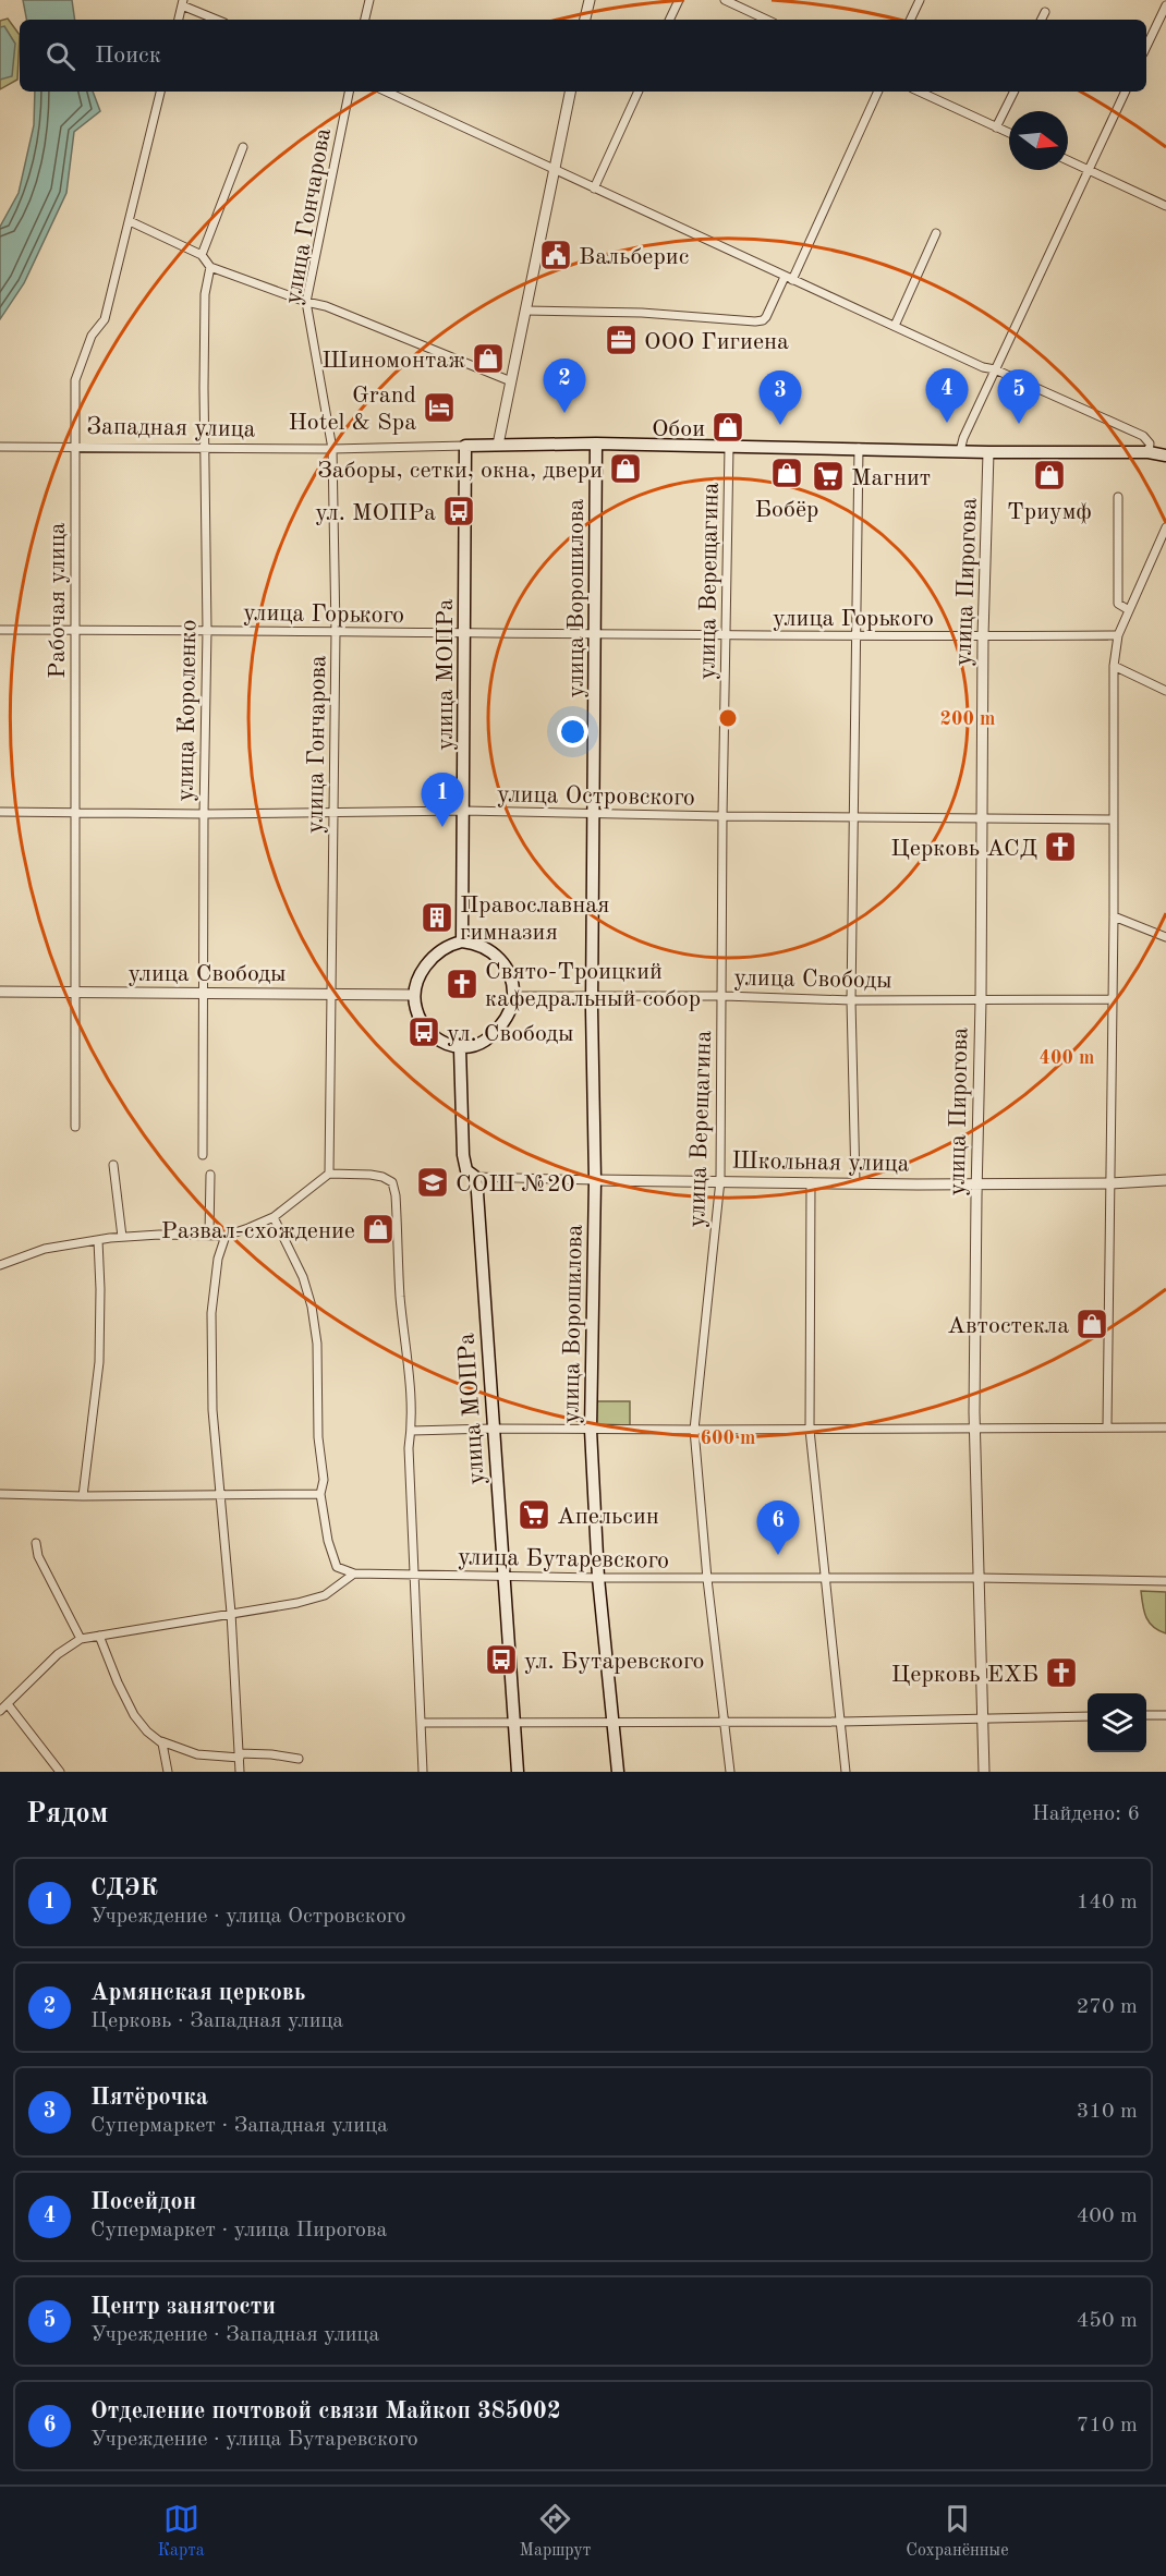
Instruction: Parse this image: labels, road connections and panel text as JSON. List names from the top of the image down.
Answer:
{
  "streets": {
    "main road": ["Западная улица", "улица Ворошилова", "улица МОПРа"],
    "street": [
      "улица Гончарова",
      "улица Верещагина",
      "улица Пирогова",
      "Рабочая улица",
      "улица Горького",
      "улица Короленко",
      "улица Островского",
      "улица Свободы",
      "Школьная улица",
      "улица Бутаревского"
    ]
  },
  "crossings": [
    ["улица Гончарова", "Западная улица"],
    ["улица Гончарова", "улица Горького"],
    ["улица Гончарова", "улица Островского"],
    ["улица Гончарова", "улица Свободы"],
    ["Западная улица", "улица Верещагина"],
    ["Западная улица", "улица Пирогова"],
    ["Западная улица", "улица Ворошилова"],
    ["Западная улица", "Рабочая улица"],
    ["Западная улица", "улица МОПРа"],
    ["Западная улица", "улица Короленко"],
    ["улица Верещагина", "улица Горького"],
    ["улица Верещагина", "улица Островского"],
    ["улица Верещагина", "улица Свободы"],
    ["улица Верещагина", "Школьная улица"],
    ["улица Верещагина", "улица Бутаревского"],
    ["улица Пирогова", "улица Горького"],
    ["улица Пирогова", "улица Островского"],
    ["улица Пирогова", "улица Свободы"],
    ["улица Пирогова", "Школьная улица"],
    ["улица Пирогова", "улица Бутаревского"],
    ["улица Ворошилова", "улица Горького"],
    ["улица Ворошилова", "улица Островского"],
    ["улица Ворошилова", "улица Свободы"],
    ["улица Ворошилова", "Школьная улица"],
    ["улица Ворошилова", "улица Бутаревского"],
    ["Рабочая улица", "улица Горького"],
    ["Рабочая улица", "улица Островского"],
    ["Рабочая улица", "улица Свободы"],
    ["улица Горького", "улица МОПРа"],
    ["улица Горького", "улица Короленко"],
    ["улица МОПРа", "улица Островского"],
    ["улица МОПРа", "улица Свободы"],
    ["улица МОПРа", "Школьная улица"],
    ["улица МОПРа", "улица Бутаревского"],
    ["улица Короленко", "улица Островского"],
    ["улица Короленко", "улица Свободы"]
  ],
  "places": {
    "public building": ["Вальберис"],
    "office": ["ООО Гигиена"],
    "shop": [
      "Шиномонтаж",
      "Обои",
      "Заборы, сетки, окна, двери",
      "Бобёр",
      "Триумф",
      "Развал-схождение",
      "Автостекла"
    ],
    "hotel": ["Grand Hotel & Spa"],
    "supermarket": ["Магнит", "Апельсин"],
    "bus stop": ["ул. МОПРа", "ул. Свободы", "ул. Бутаревского"],
    "church": ["Церковь АСД", "Свято-Троицкий кафедральный собор", "Церковь ЕХБ"],
    "building": ["Православная гимназия"],
    "school or university": ["СОШ №20"]
  },
  "north": "right",
  "page": {
    "search": "Поиск",
    "pins": [
      "2",
      "4",
      "5",
      "3",
      "1",
      "6"
    ],
    "heading": ["Рядом", "Найдено: 6"],
    "list": [
      {
        "mark": "1",
        "name": "СДЭК",
        "note": "Учреждение · улица Островского",
        "value": "140 m"
      },
      {
        "mark": "2",
        "name": "Армянская церковь",
        "note": "Церковь · Западная улица",
        "value": "270 m"
      },
      {
        "mark": "3",
        "name": "Пятёрочка",
        "note": "Супермаркет · Западная улица",
        "value": "310 m"
      },
      {
        "mark": "4",
        "name": "Посейдон",
        "note": "Супермаркет · улица Пирогова",
        "value": "400 m"
      },
      {
        "mark": "5",
        "name": "Центр занятости",
        "note": "Учреждение · Западная улица",
        "value": "450 m"
      },
      {
        "mark": "6",
        "name": "Отделение почтовой связи Майкоп 385002",
        "note": "Учреждение · улица Бутаревского",
        "value": "710 m"
      }
    ],
    "nav": ["Карта", "Маршрут", "Сохранённые"]
  },
  "rings": ["200 m", "400 m", "600 m"]
}
